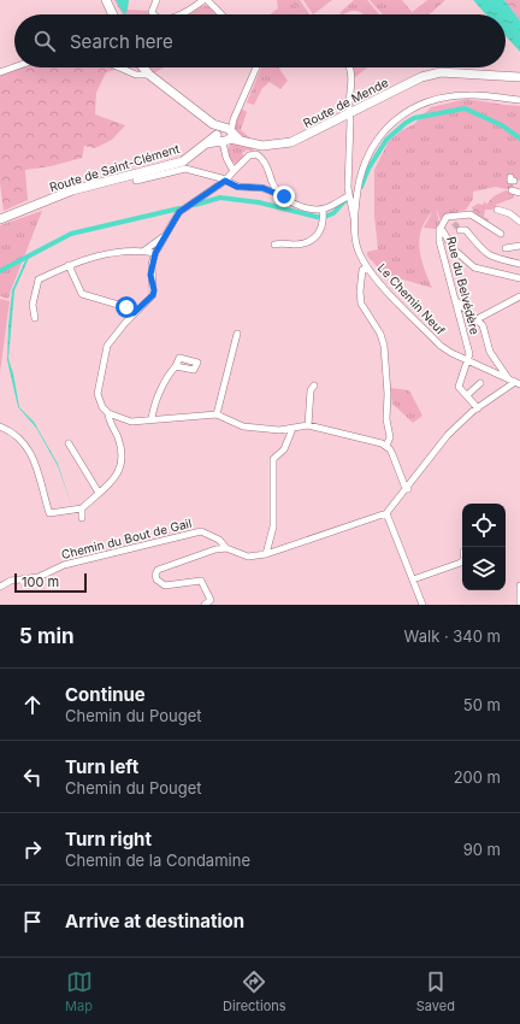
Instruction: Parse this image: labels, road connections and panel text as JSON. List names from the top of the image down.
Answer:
{
  "streets": {
    "street": [
      "Route de Mende",
      "Route de Saint-Clément",
      "Rue du Belvédère",
      "Le Chemin Neuf",
      "Chemin du Bout de Gail"
    ]
  },
  "crossings": [
    ["Route de Mende", "Route de Saint-Clément"],
    ["Rue du Belvédère", "Le Chemin Neuf"]
  ],
  "scale_bar": "100 m",
  "page": {
    "search": "Search here",
    "scale": "100 m",
    "heading": ["5 min", "Walk · 340 m"],
    "list": [
      ["Continue", "Chemin du Pouget", "50 m"],
      ["Turn left", "Chemin du Pouget", "200 m"],
      ["Turn right", "Chemin de la Condamine", "90 m"],
      "Arrive at destination"
    ],
    "nav": ["Map", "Directions", "Saved"]
  }
}
